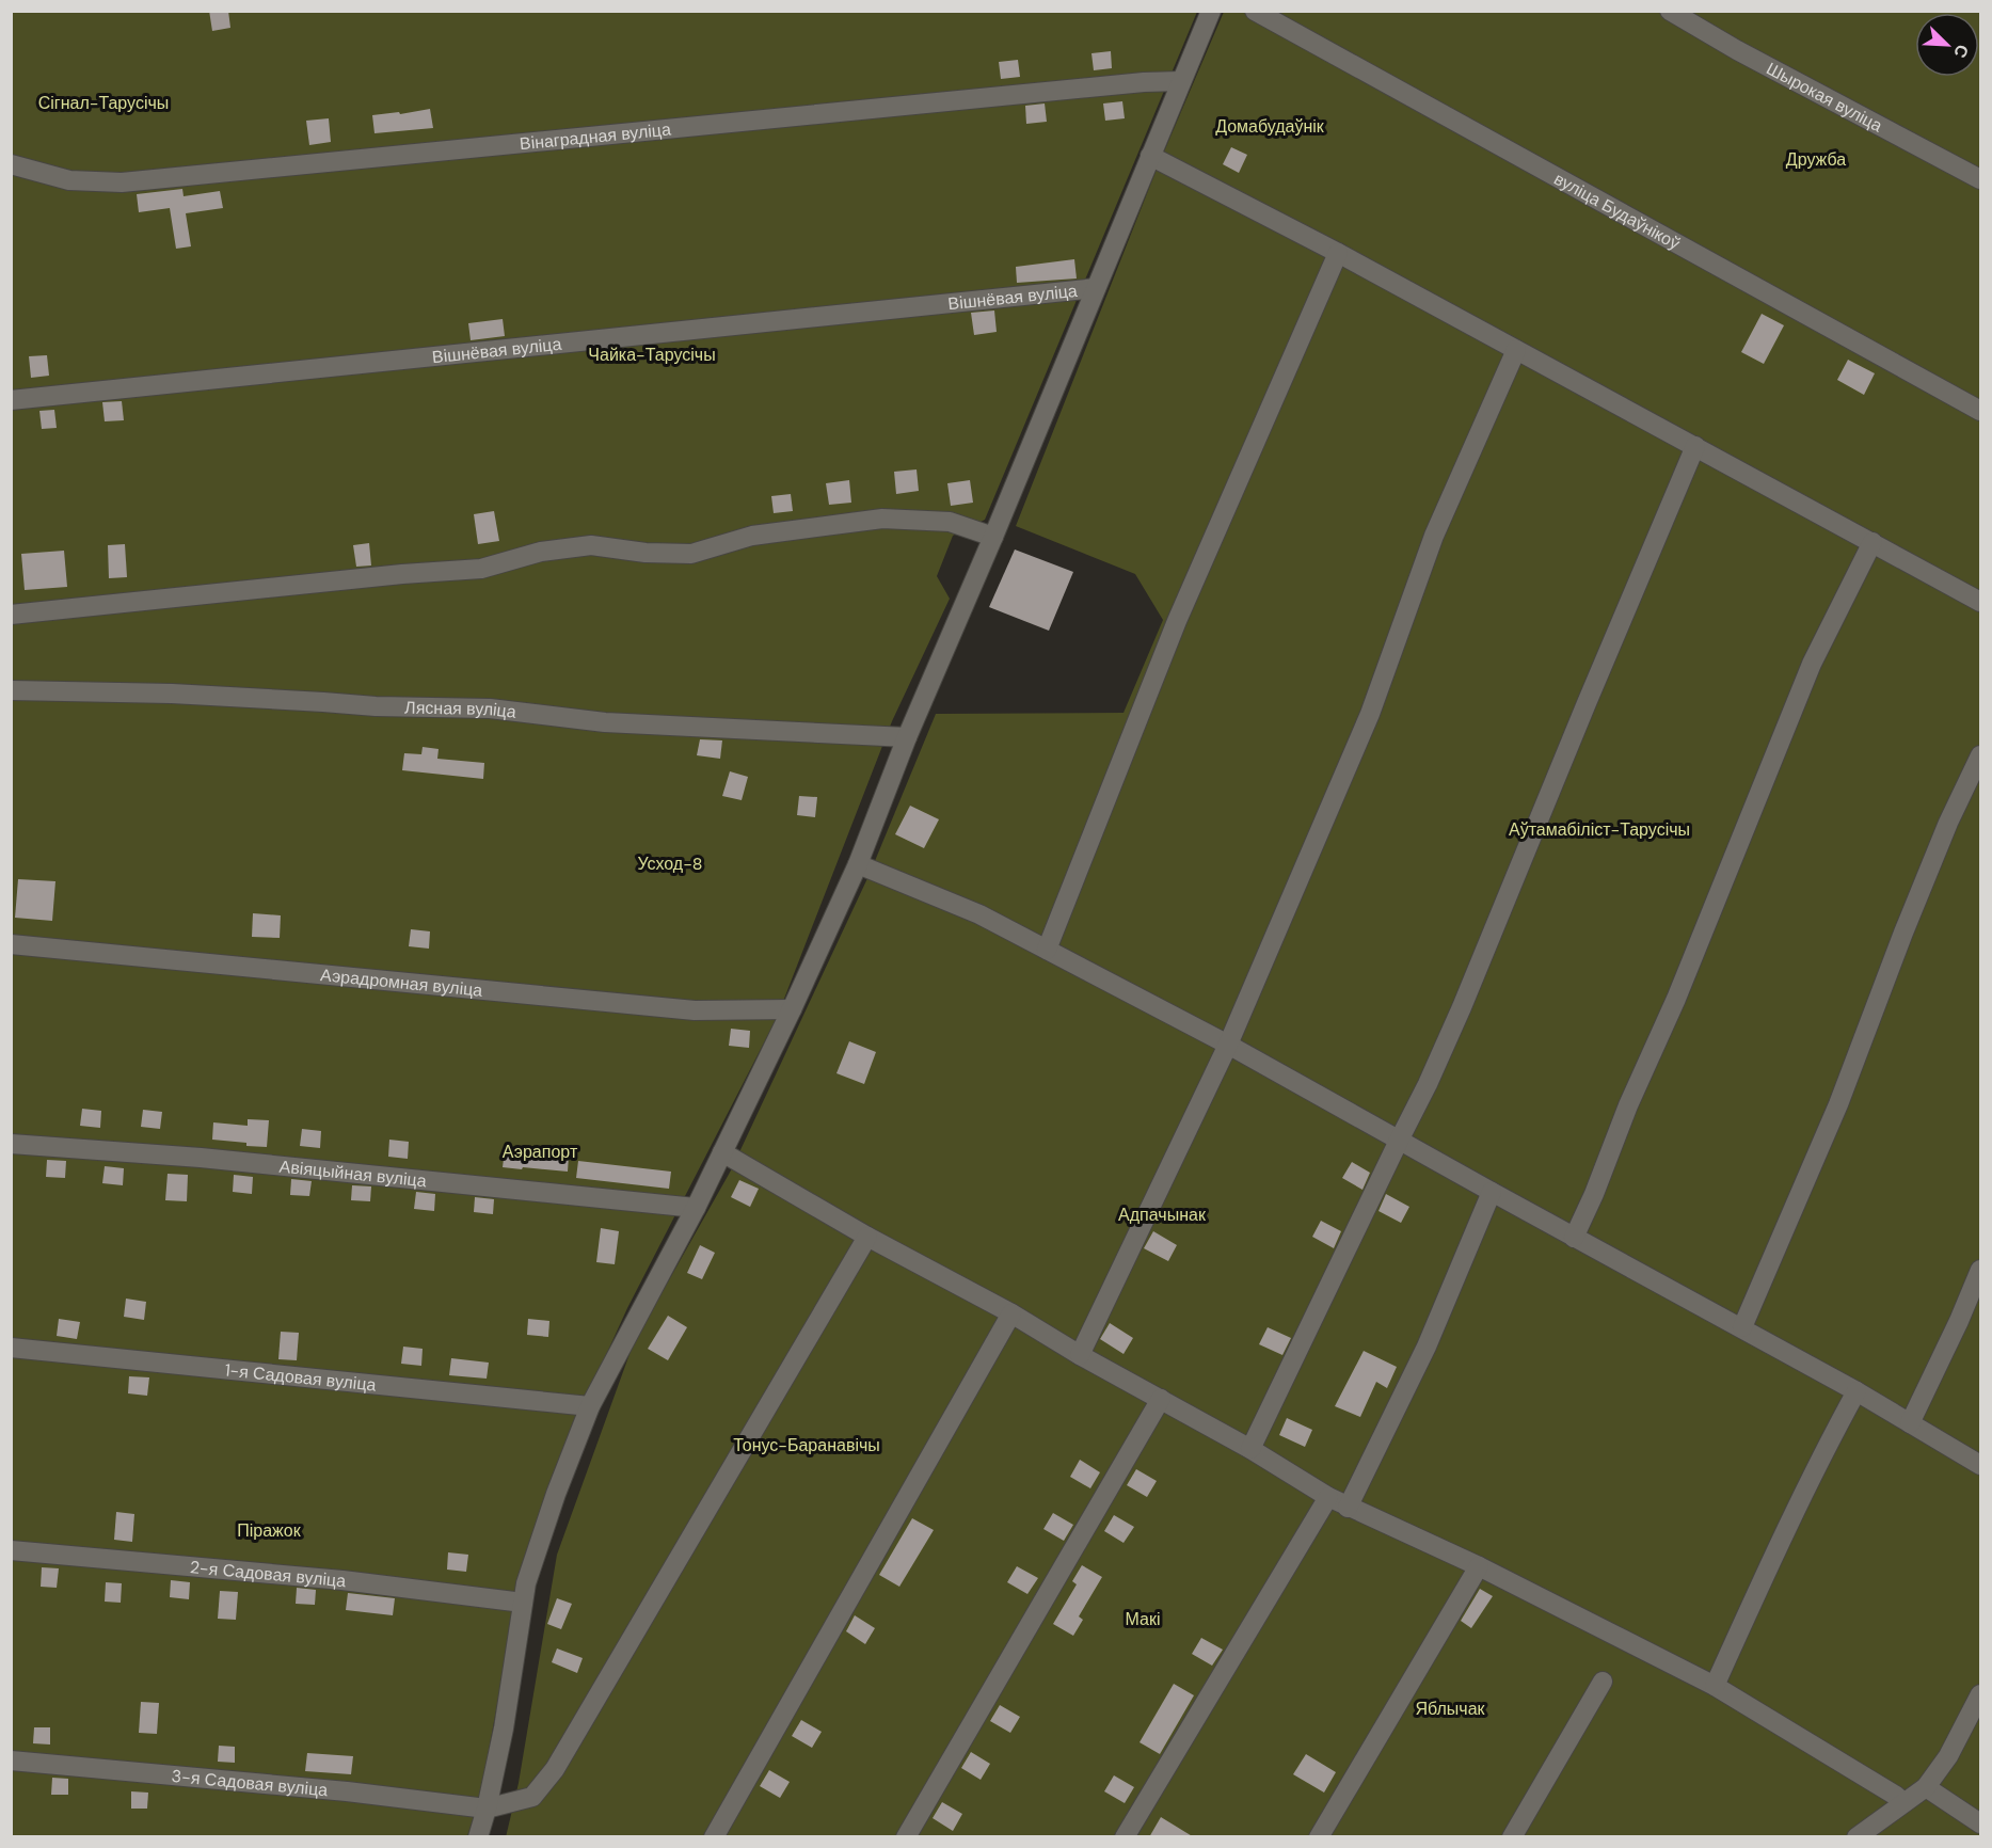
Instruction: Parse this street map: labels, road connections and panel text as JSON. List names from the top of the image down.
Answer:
{
  "streets": {
    "street": [
      "Шырокая вуліца",
      "Вінаградная вуліца",
      "вуліца Будаўнікоў",
      "Вішнёвая вуліца",
      "Лясная вуліца",
      "Аэрадромная вуліца",
      "Авіяцыйная вуліца",
      "1-я Садовая вуліца",
      "2-я Садовая вуліца",
      "3-я Садовая вуліца"
    ]
  },
  "parks": [
    "Сігнал-Тарусічы",
    "Домабудаўнік",
    "Дружба",
    "Чайка-Тарусічы",
    "Аўтамабіліст-Тарусічы",
    "Усход-8",
    "Аэрапорт",
    "Адпачынак",
    "Тонус-Баранавічы",
    "Піражок",
    "Макі",
    "Яблычак"
  ],
  "north": "bottom right"
}
